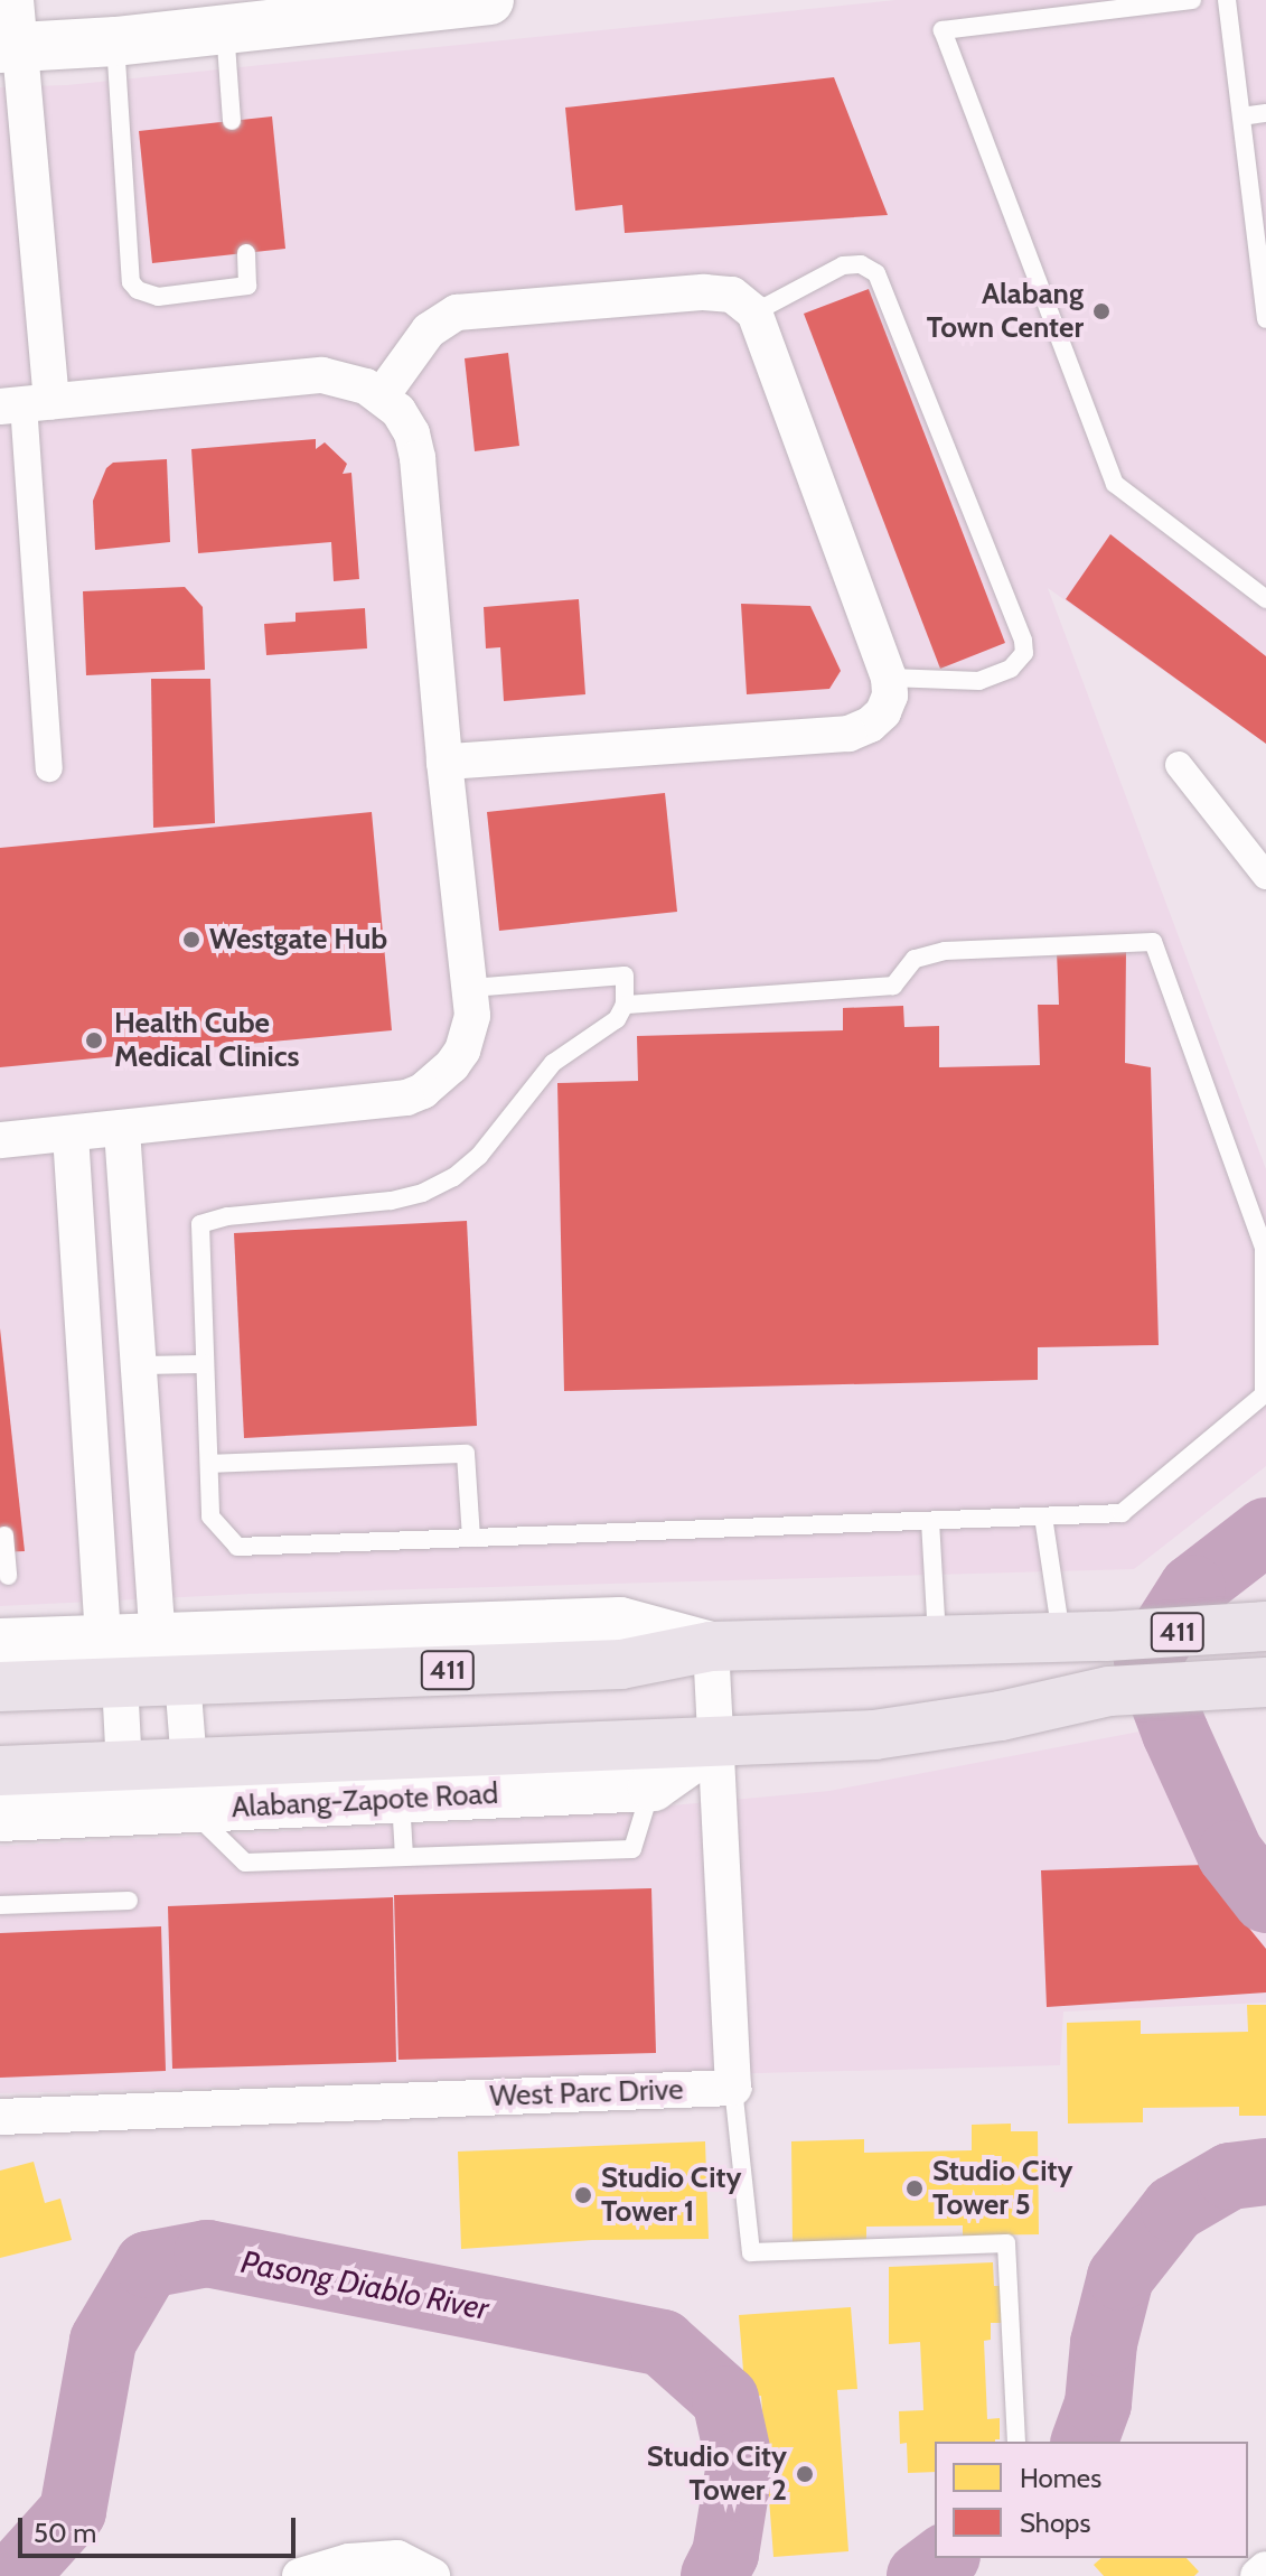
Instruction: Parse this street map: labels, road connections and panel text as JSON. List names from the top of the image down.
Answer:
{
  "streets": {
    "highway": ["411", "Alabang-Zapote Road"],
    "street": ["West Parc Drive"]
  },
  "water": ["Pasong Diablo River"],
  "places": [
    "Alabang Town Center",
    "Westgate Hub",
    "Health Cube Medical Clinics",
    "Studio City Tower 5",
    "Studio City Tower 1",
    "Studio City Tower 2"
  ],
  "legend": ["Homes", "Shops"],
  "scale_bar": "50 m"
}
